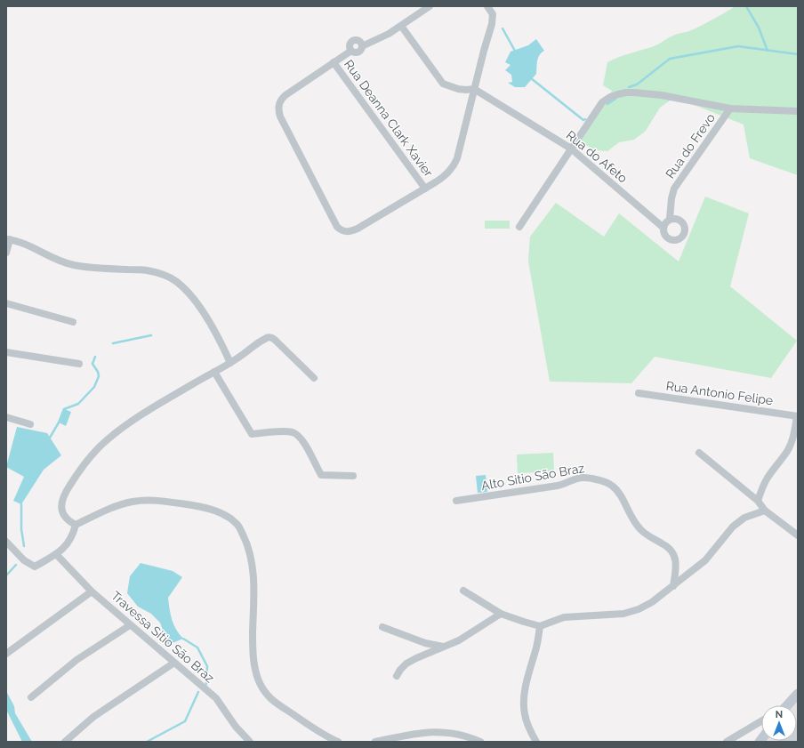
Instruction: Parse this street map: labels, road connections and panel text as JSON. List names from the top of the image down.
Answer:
{
  "streets": {
    "street": [
      "Rua Deanna Clark Xavier",
      "Rua do Frevo",
      "Rua do Afeto",
      "Rua Antonio Felipe",
      "Alto Sitio São Braz",
      "Travessa Sitio São Braz"
    ]
  },
  "crossings": [
    ["Rua do Frevo", "Rua do Afeto"]
  ],
  "north": "top"
}
